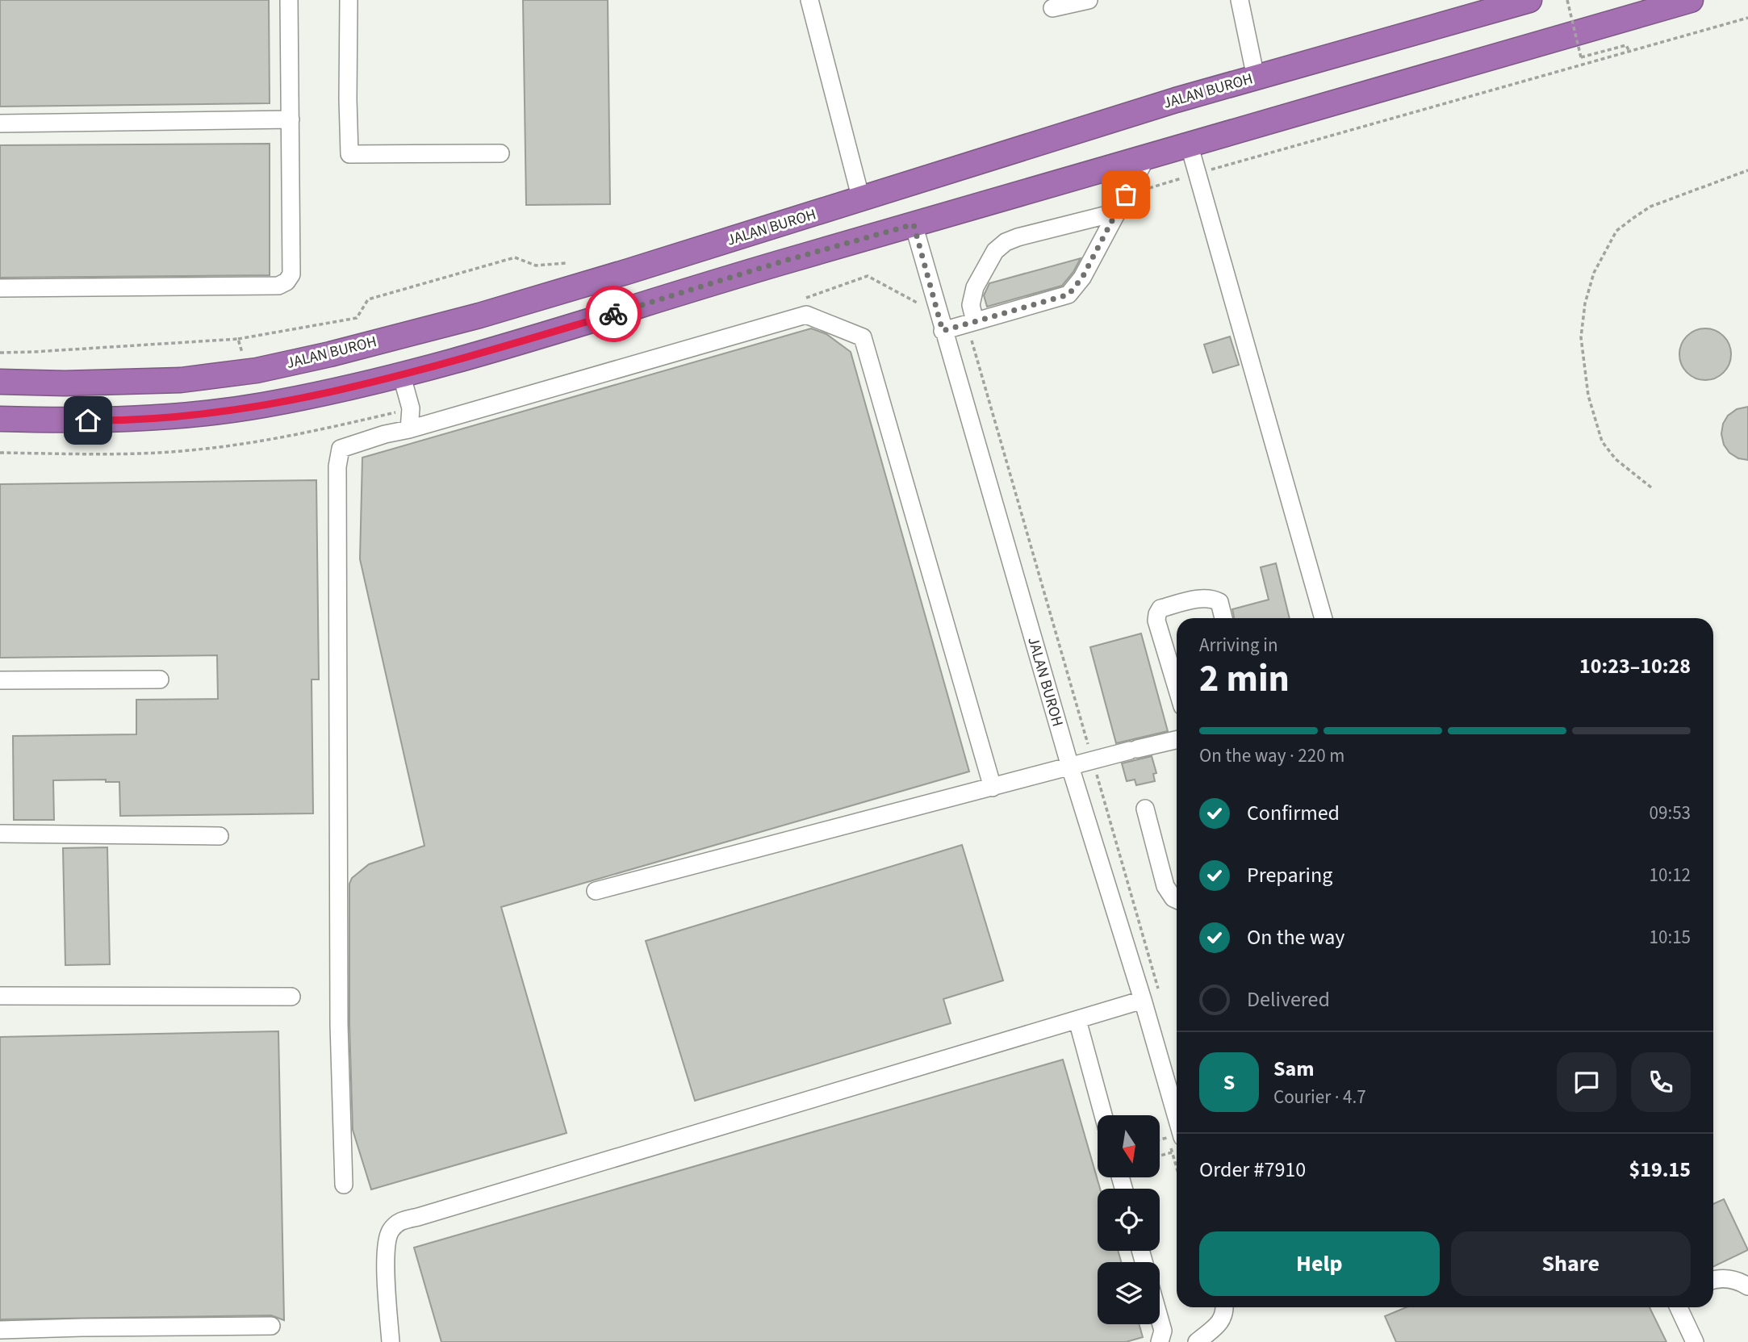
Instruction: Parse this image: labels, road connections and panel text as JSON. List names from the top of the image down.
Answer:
{
  "streets": {
    "highway": ["JALAN BUROH"]
  },
  "north": "bottom",
  "page": {
    "heading": ["2 min", "Arriving in", "10:23–10:28"],
    "panel": [
      "Sam",
      "Courier · 4.7",
      "Order #7910",
      "$19.15"
    ],
    "bar": "On the way · 220 m",
    "list": [
      ["Confirmed", "09:53"],
      ["Preparing", "10:12"],
      ["On the way", "10:15"],
      "Delivered"
    ],
    "round": "S",
    "buttons": ["Help", "Share"]
  }
}
